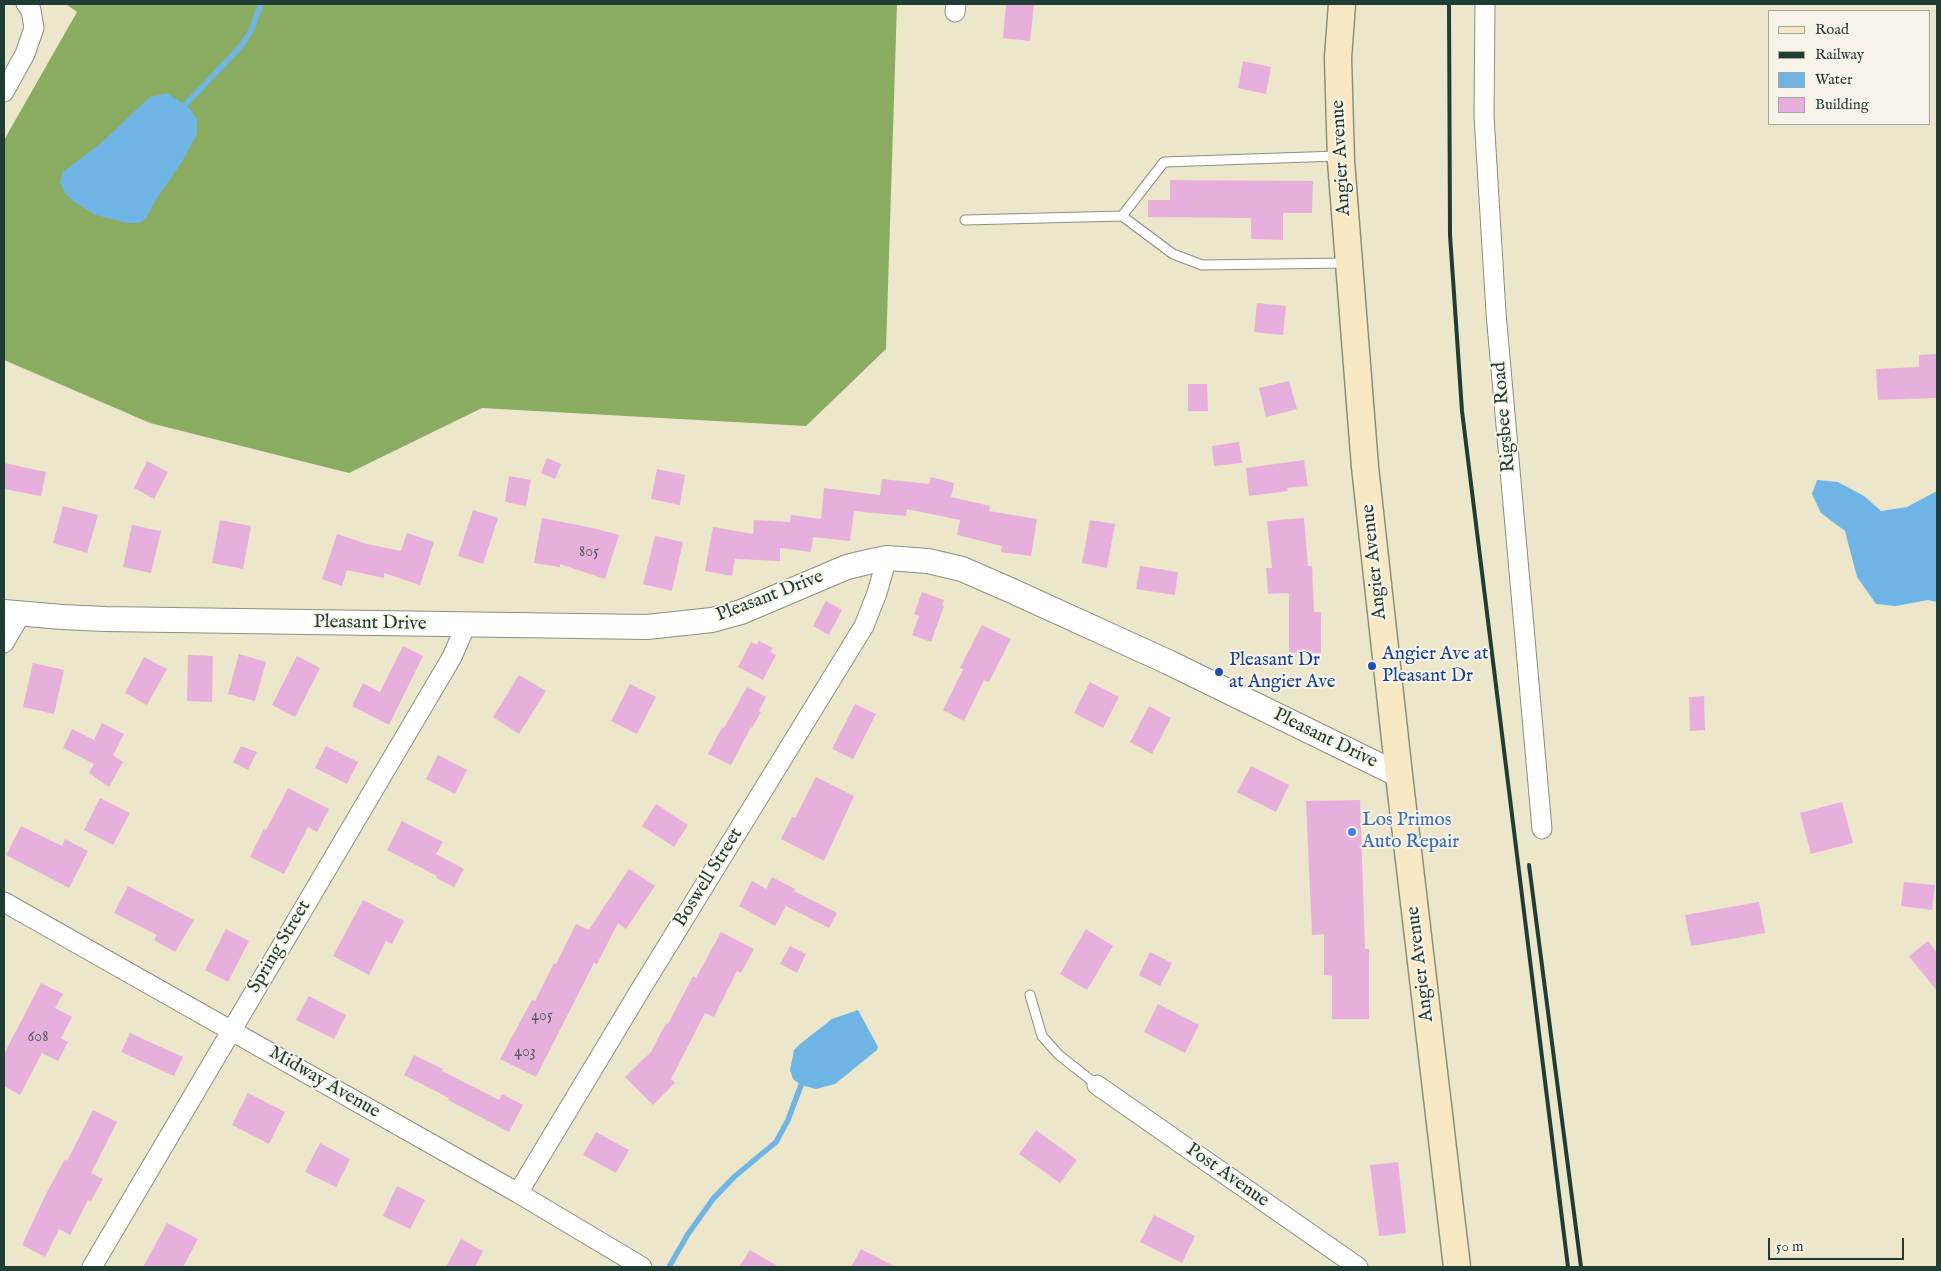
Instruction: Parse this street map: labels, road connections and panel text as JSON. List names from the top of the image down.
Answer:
{
  "streets": {
    "main road": ["Angier Avenue"],
    "street": [
      "Rigsbee Road",
      "Pleasant Drive",
      "Boswell Street",
      "Spring Street",
      "Midway Avenue",
      "Post Avenue"
    ]
  },
  "crossings": [
    ["Angier Avenue", "Pleasant Drive"],
    ["Pleasant Drive", "Boswell Street"],
    ["Pleasant Drive", "Spring Street"],
    ["Boswell Street", "Midway Avenue"],
    ["Spring Street", "Midway Avenue"]
  ],
  "places": ["Angier Ave at Pleasant Dr", "Pleasant Dr at Angier Ave", "Los Primos Auto Repair"],
  "house_numbers": [
    "805",
    "405",
    "608",
    "403"
  ],
  "legend": [
    "Road",
    "Railway",
    "Water",
    "Building"
  ],
  "scale_bar": "50 m"
}
